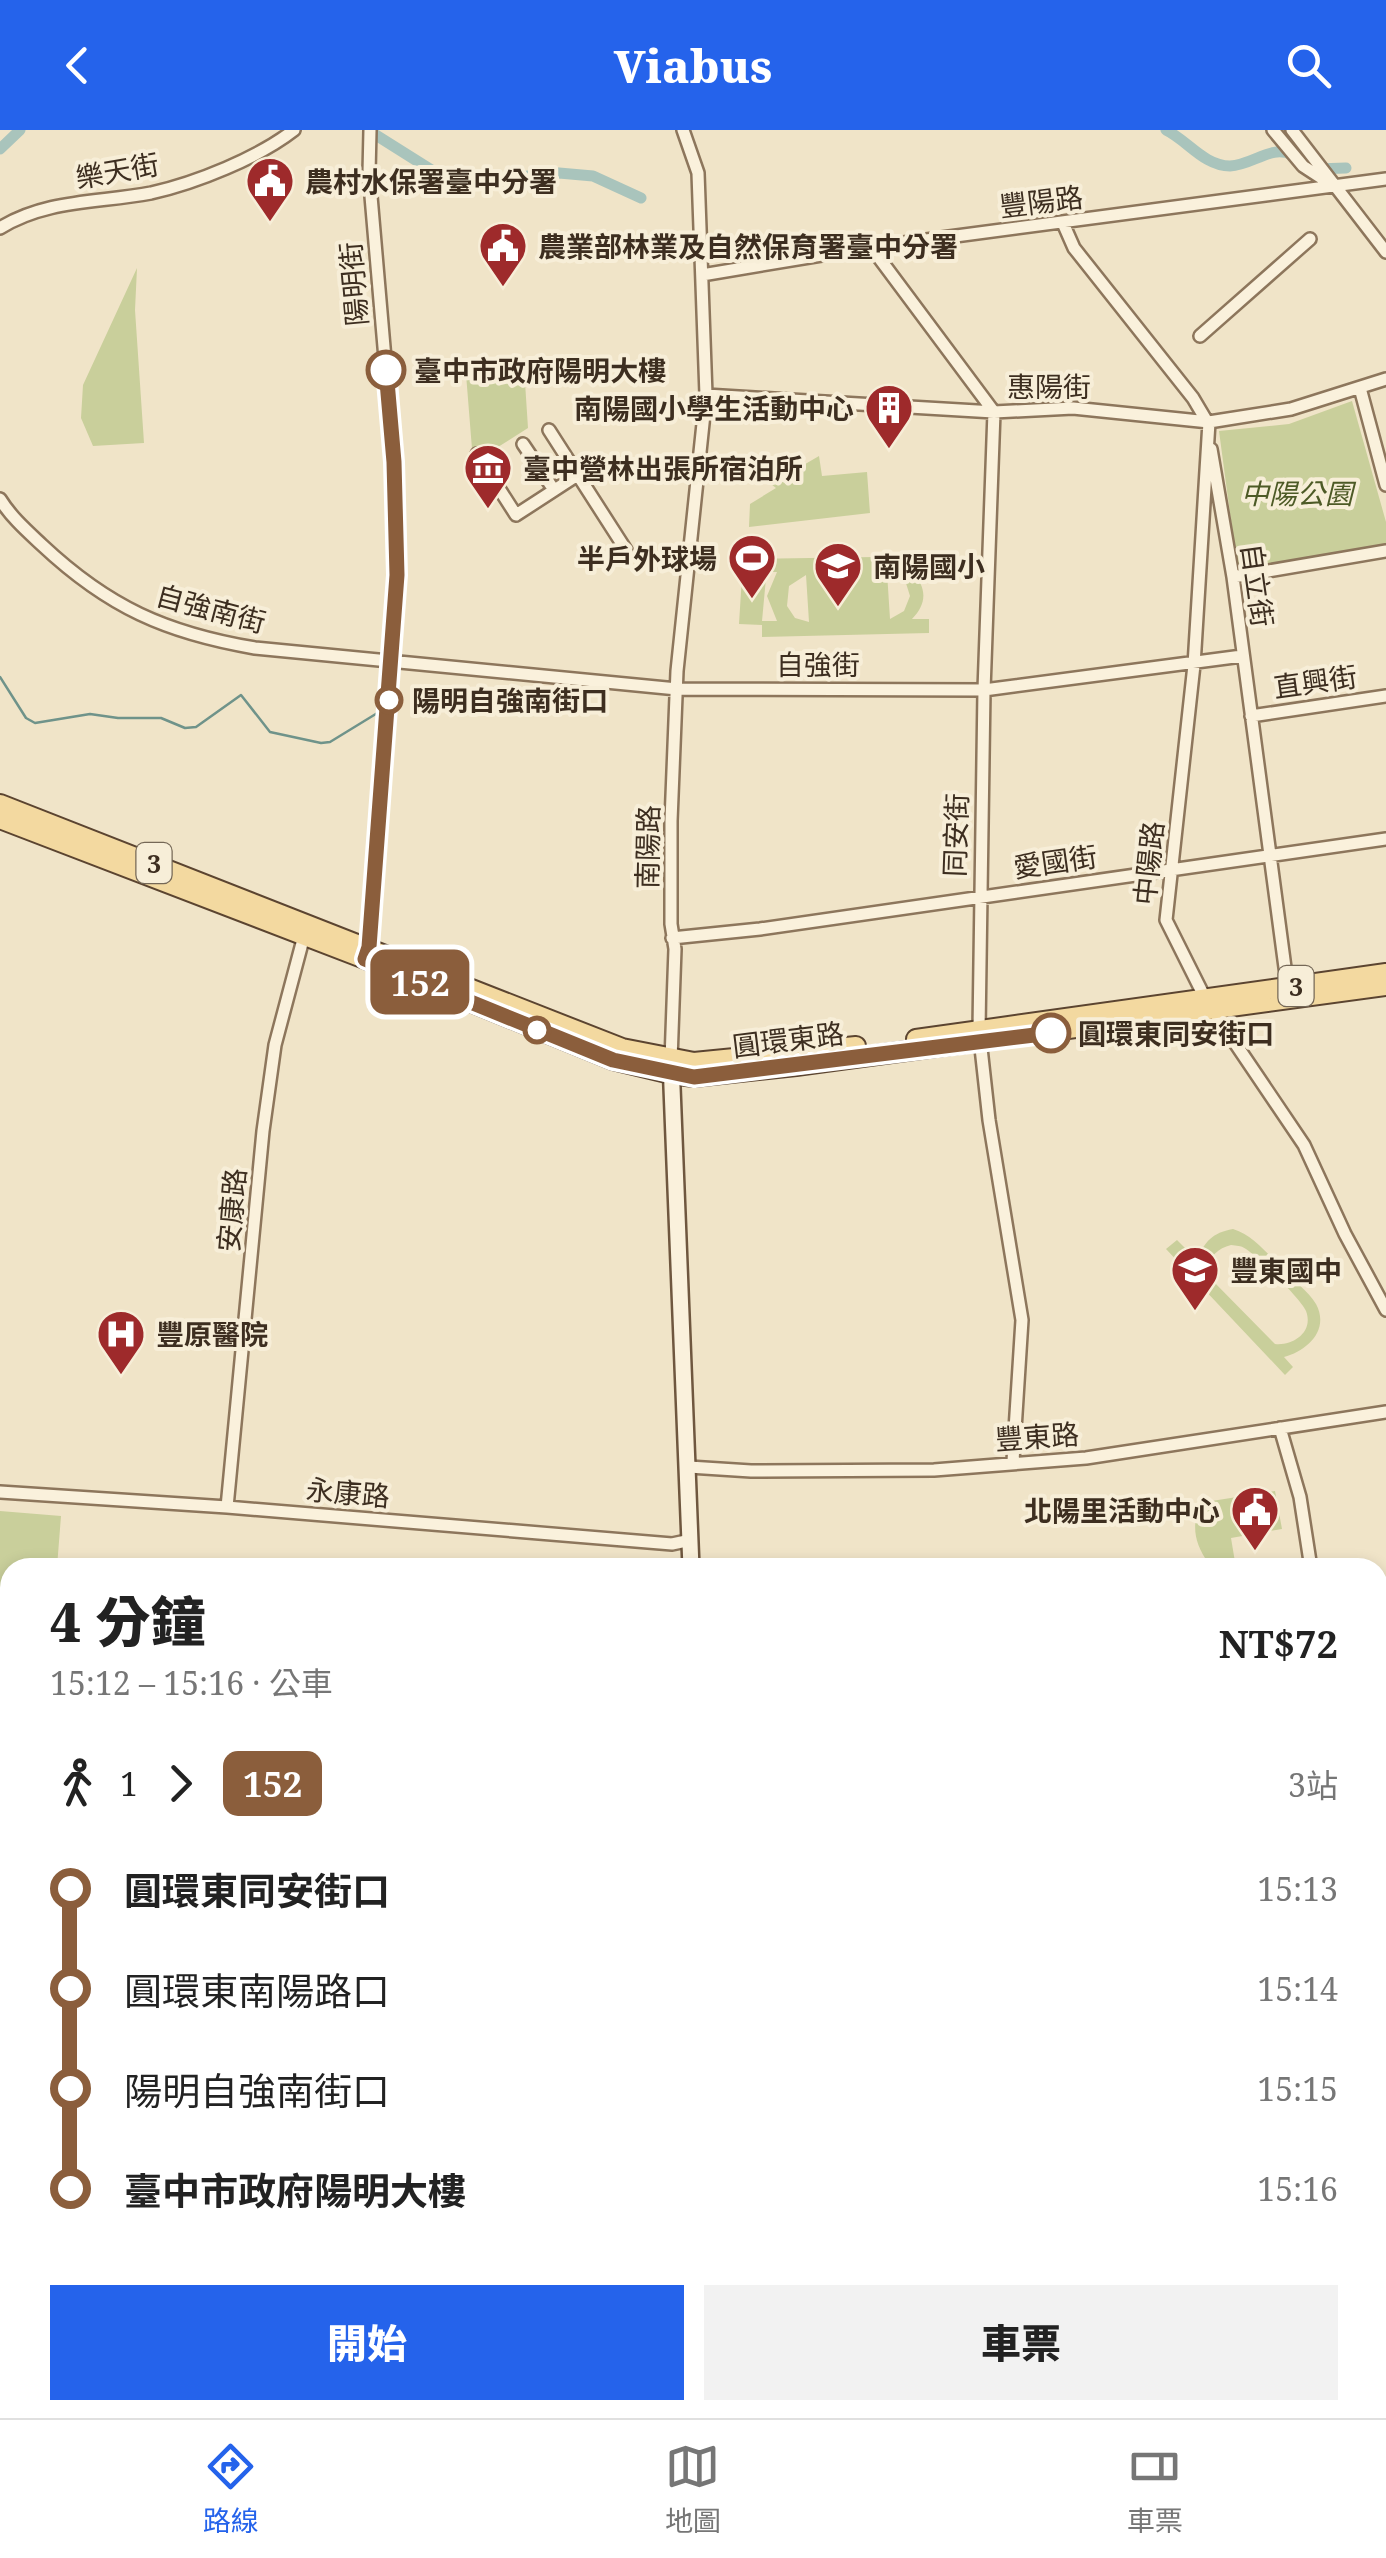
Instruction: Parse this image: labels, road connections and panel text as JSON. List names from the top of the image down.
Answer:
{
  "streets": {
    "main road": ["3", "圓環東路"],
    "street": [
      "樂天街",
      "豐陽路",
      "陽明街",
      "惠陽街",
      "自立街",
      "自強南街",
      "自強街",
      "直興街",
      "同安街",
      "南陽路",
      "愛國街",
      "中陽路",
      "安康路",
      "豐東路",
      "永康路"
    ]
  },
  "crossings": [
    ["豐陽路", "自立街"],
    ["豐陽路", "南陽路"],
    ["陽明街", "自強南街"],
    ["陽明街", "自強街"],
    ["陽明街", "圓環東路"],
    ["惠陽街", "自立街"],
    ["惠陽街", "同安街"],
    ["惠陽街", "南陽路"],
    ["惠陽街", "中陽路"],
    ["自立街", "自強街"],
    ["自立街", "直興街"],
    ["自立街", "愛國街"],
    ["自立街", "中陽路"],
    ["自立街", "圓環東路"],
    ["自強南街", "自強街"],
    ["自強街", "同安街"],
    ["自強街", "南陽路"],
    ["自強街", "中陽路"],
    ["同安街", "愛國街"],
    ["同安街", "圓環東路"],
    ["同安街", "豐東路"],
    ["南陽路", "愛國街"],
    ["南陽路", "圓環東路"],
    ["南陽路", "豐東路"],
    ["南陽路", "永康路"],
    ["愛國街", "中陽路"],
    ["中陽路", "圓環東路"],
    ["圓環東路", "安康路"],
    ["安康路", "永康路"]
  ],
  "parks": ["中陽公園"],
  "places": {
    "public building": ["農村水保署臺中分署", "農業部林業及自然保育署臺中分署", "北陽里活動中心"],
    "other": ["臺中市政府陽明大樓", "陽明自強南街口", "圓環東同安街口"],
    "building": ["南陽國小學生活動中心"],
    "museum": ["臺中營林出張所宿泊所"],
    "sports": ["半戶外球場"],
    "school or university": ["南陽國小", "豐東國中"],
    "hospital": ["豐原醫院"]
  },
  "lines": ["bus line 152"],
  "page": {
    "header": "Viabus",
    "on_map": "152",
    "heading": ["4 分鐘", "15:12 – 15:16 · 公車", "NT$72"],
    "legs": ["1", "152", "3站"],
    "list": [
      {
        "name": "圓環東同安街口",
        "value": "15:13"
      },
      {
        "name": "圓環東南陽路口",
        "value": "15:14"
      },
      {
        "name": "陽明自強南街口",
        "value": "15:15"
      },
      {
        "name": "臺中市政府陽明大樓",
        "value": "15:16"
      }
    ],
    "buttons": ["開始", "車票"],
    "tabs": ["路線", "地圖", "車票"]
  }
}
